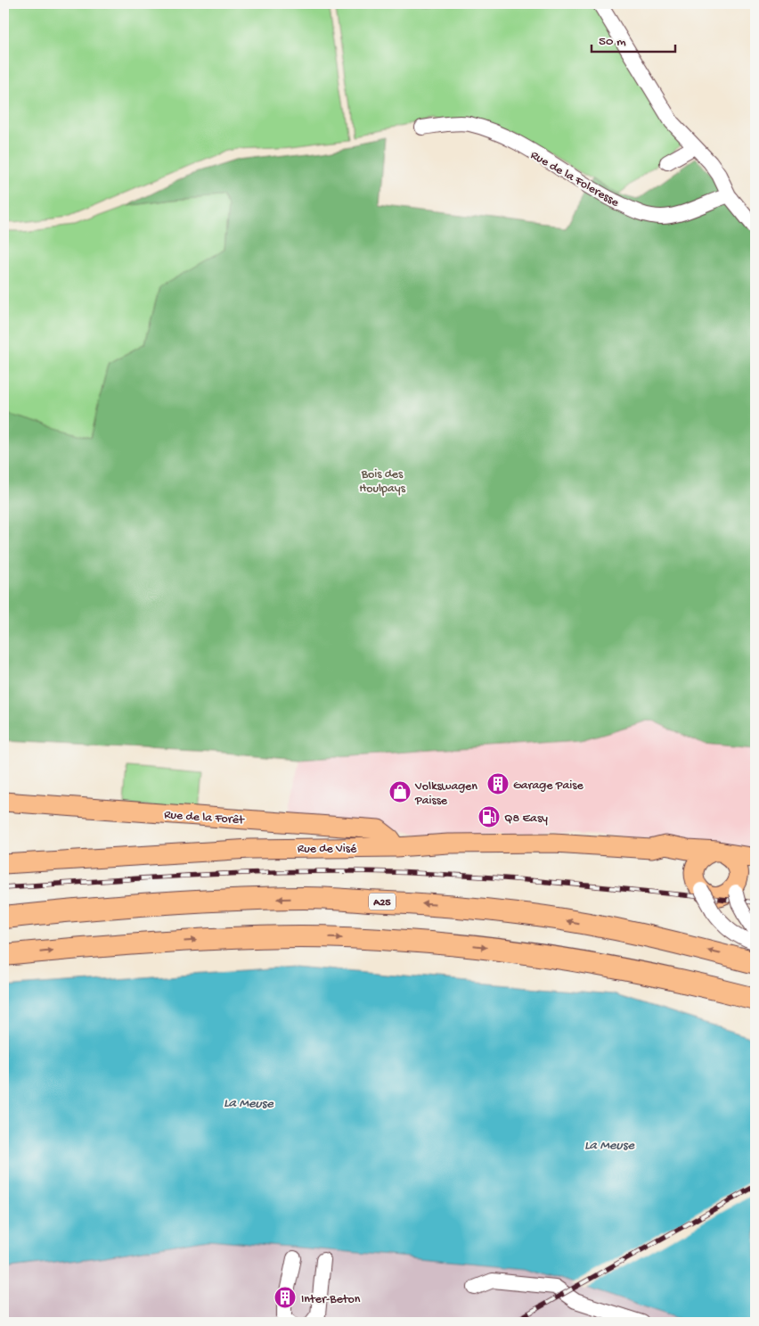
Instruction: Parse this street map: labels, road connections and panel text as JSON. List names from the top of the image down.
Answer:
{
  "streets": {
    "highway": ["A25"],
    "main road": ["Rue de la Forêt", "Rue de Visé"],
    "street": ["Rue de la Foleresse"]
  },
  "crossings": [
    ["Rue de la Forêt", "Rue de Visé"]
  ],
  "water": ["La Meuse"],
  "parks": ["Bois des Houlpays"],
  "places": {
    "building": ["Garage Paise", "Inter-Beton"],
    "shop": ["Volkswagen Paisse"],
    "fuel station": ["Q8 Easy"]
  },
  "scale_bar": "50 m"
}
